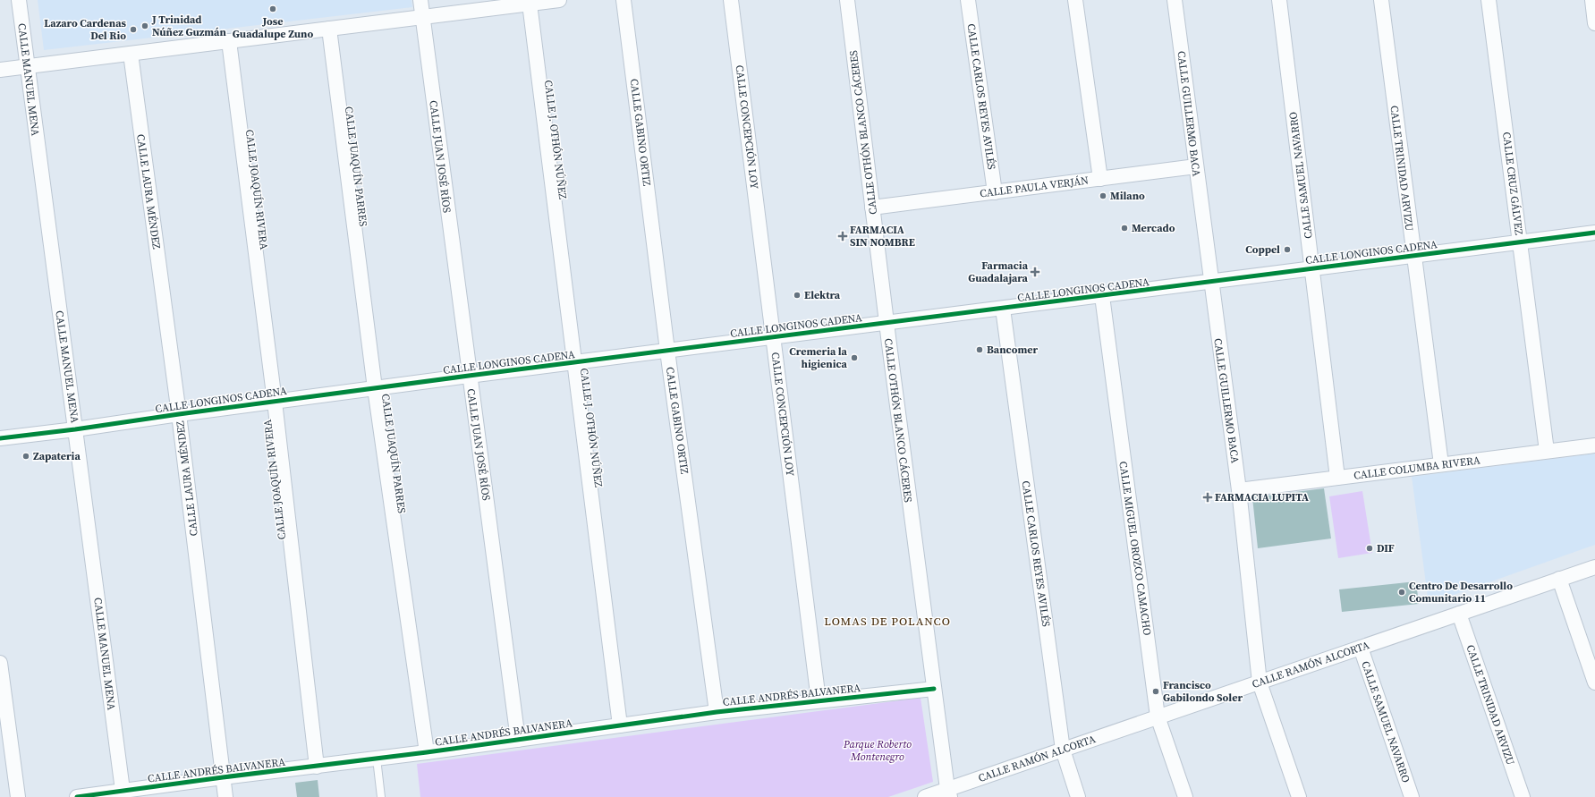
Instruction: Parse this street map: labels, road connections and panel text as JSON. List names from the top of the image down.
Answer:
{
  "streets": {
    "street": [
      "CALLE MANUEL MENA",
      "CALLE CARLOS REYES AVILÉS",
      "CALLE GUILLERMO BACA",
      "CALLE CONCEPCIÓN LOY",
      "CALLE GABINO ORTIZ",
      "CALLE OTHÓN BLANCO CÁCERES",
      "CALLE J. OTHÓN NÚÑEZ",
      "CALLE JUAN JOSÉ RÍOS",
      "CALLE JUAQUÍN PARRES",
      "CALLE TRINIDAD ARVIZU",
      "CALLE SAMUEL NAVARRO",
      "CALLE CRUZ GÁLVEZ",
      "CALLE PAULA VERJÁN",
      "CALLE JOAQUÍN RIVERA",
      "CALLE LAURA MÉNDEZ",
      "CALLE LONGINOS CADENA",
      "CALLE COLUMBA RIVERA",
      "CALLE MIGUEL OROZCO CAMACHO",
      "CALLE RAMÓN ALCORTA",
      "CALLE ANDRÉS BALVANERA"
    ]
  },
  "crossings": [
    ["CALLE MANUEL MENA", "CALLE LONGINOS CADENA"],
    ["CALLE MANUEL MENA", "CALLE ANDRÉS BALVANERA"],
    ["CALLE CARLOS REYES AVILÉS", "CALLE PAULA VERJÁN"],
    ["CALLE CARLOS REYES AVILÉS", "CALLE LONGINOS CADENA"],
    ["CALLE CARLOS REYES AVILÉS", "CALLE RAMÓN ALCORTA"],
    ["CALLE GUILLERMO BACA", "CALLE PAULA VERJÁN"],
    ["CALLE GUILLERMO BACA", "CALLE LONGINOS CADENA"],
    ["CALLE GUILLERMO BACA", "CALLE COLUMBA RIVERA"],
    ["CALLE GUILLERMO BACA", "CALLE RAMÓN ALCORTA"],
    ["CALLE CONCEPCIÓN LOY", "CALLE LONGINOS CADENA"],
    ["CALLE CONCEPCIÓN LOY", "CALLE ANDRÉS BALVANERA"],
    ["CALLE GABINO ORTIZ", "CALLE LONGINOS CADENA"],
    ["CALLE GABINO ORTIZ", "CALLE ANDRÉS BALVANERA"],
    ["CALLE OTHÓN BLANCO CÁCERES", "CALLE PAULA VERJÁN"],
    ["CALLE OTHÓN BLANCO CÁCERES", "CALLE LONGINOS CADENA"],
    ["CALLE OTHÓN BLANCO CÁCERES", "CALLE RAMÓN ALCORTA"],
    ["CALLE OTHÓN BLANCO CÁCERES", "CALLE ANDRÉS BALVANERA"],
    ["CALLE J. OTHÓN NÚÑEZ", "CALLE LONGINOS CADENA"],
    ["CALLE J. OTHÓN NÚÑEZ", "CALLE ANDRÉS BALVANERA"],
    ["CALLE JUAN JOSÉ RÍOS", "CALLE LONGINOS CADENA"],
    ["CALLE JUAN JOSÉ RÍOS", "CALLE ANDRÉS BALVANERA"],
    ["CALLE JUAQUÍN PARRES", "CALLE LONGINOS CADENA"],
    ["CALLE JUAQUÍN PARRES", "CALLE ANDRÉS BALVANERA"],
    ["CALLE TRINIDAD ARVIZU", "CALLE LONGINOS CADENA"],
    ["CALLE TRINIDAD ARVIZU", "CALLE COLUMBA RIVERA"],
    ["CALLE TRINIDAD ARVIZU", "CALLE RAMÓN ALCORTA"],
    ["CALLE SAMUEL NAVARRO", "CALLE LONGINOS CADENA"],
    ["CALLE SAMUEL NAVARRO", "CALLE COLUMBA RIVERA"],
    ["CALLE SAMUEL NAVARRO", "CALLE RAMÓN ALCORTA"],
    ["CALLE CRUZ GÁLVEZ", "CALLE LONGINOS CADENA"],
    ["CALLE CRUZ GÁLVEZ", "CALLE COLUMBA RIVERA"],
    ["CALLE JOAQUÍN RIVERA", "CALLE LONGINOS CADENA"],
    ["CALLE JOAQUÍN RIVERA", "CALLE ANDRÉS BALVANERA"],
    ["CALLE LAURA MÉNDEZ", "CALLE LONGINOS CADENA"],
    ["CALLE LAURA MÉNDEZ", "CALLE ANDRÉS BALVANERA"],
    ["CALLE LONGINOS CADENA", "CALLE MIGUEL OROZCO CAMACHO"],
    ["CALLE MIGUEL OROZCO CAMACHO", "CALLE RAMÓN ALCORTA"]
  ],
  "districts": ["LOMAS DE POLANCO"],
  "parks": ["Parque Roberto Montenegro"],
  "places": {
    "other": [
      "Jose Guadalupe Zuno",
      "J Trinidad Núñez Guzmán",
      "Lazaro Cardenas Del Rio",
      "Milano",
      "Mercado",
      "Coppel",
      "Elektra",
      "Bancomer",
      "Cremeria la higienica",
      "Zapateria",
      "DIF",
      "Centro De Desarrollo Comunitario 11",
      "Francisco Gabilondo Soler"
    ],
    "health": ["FARMACIA SIN NOMBRE", "Farmacia Guadalajara", "FARMACIA LUPITA"]
  }
}
